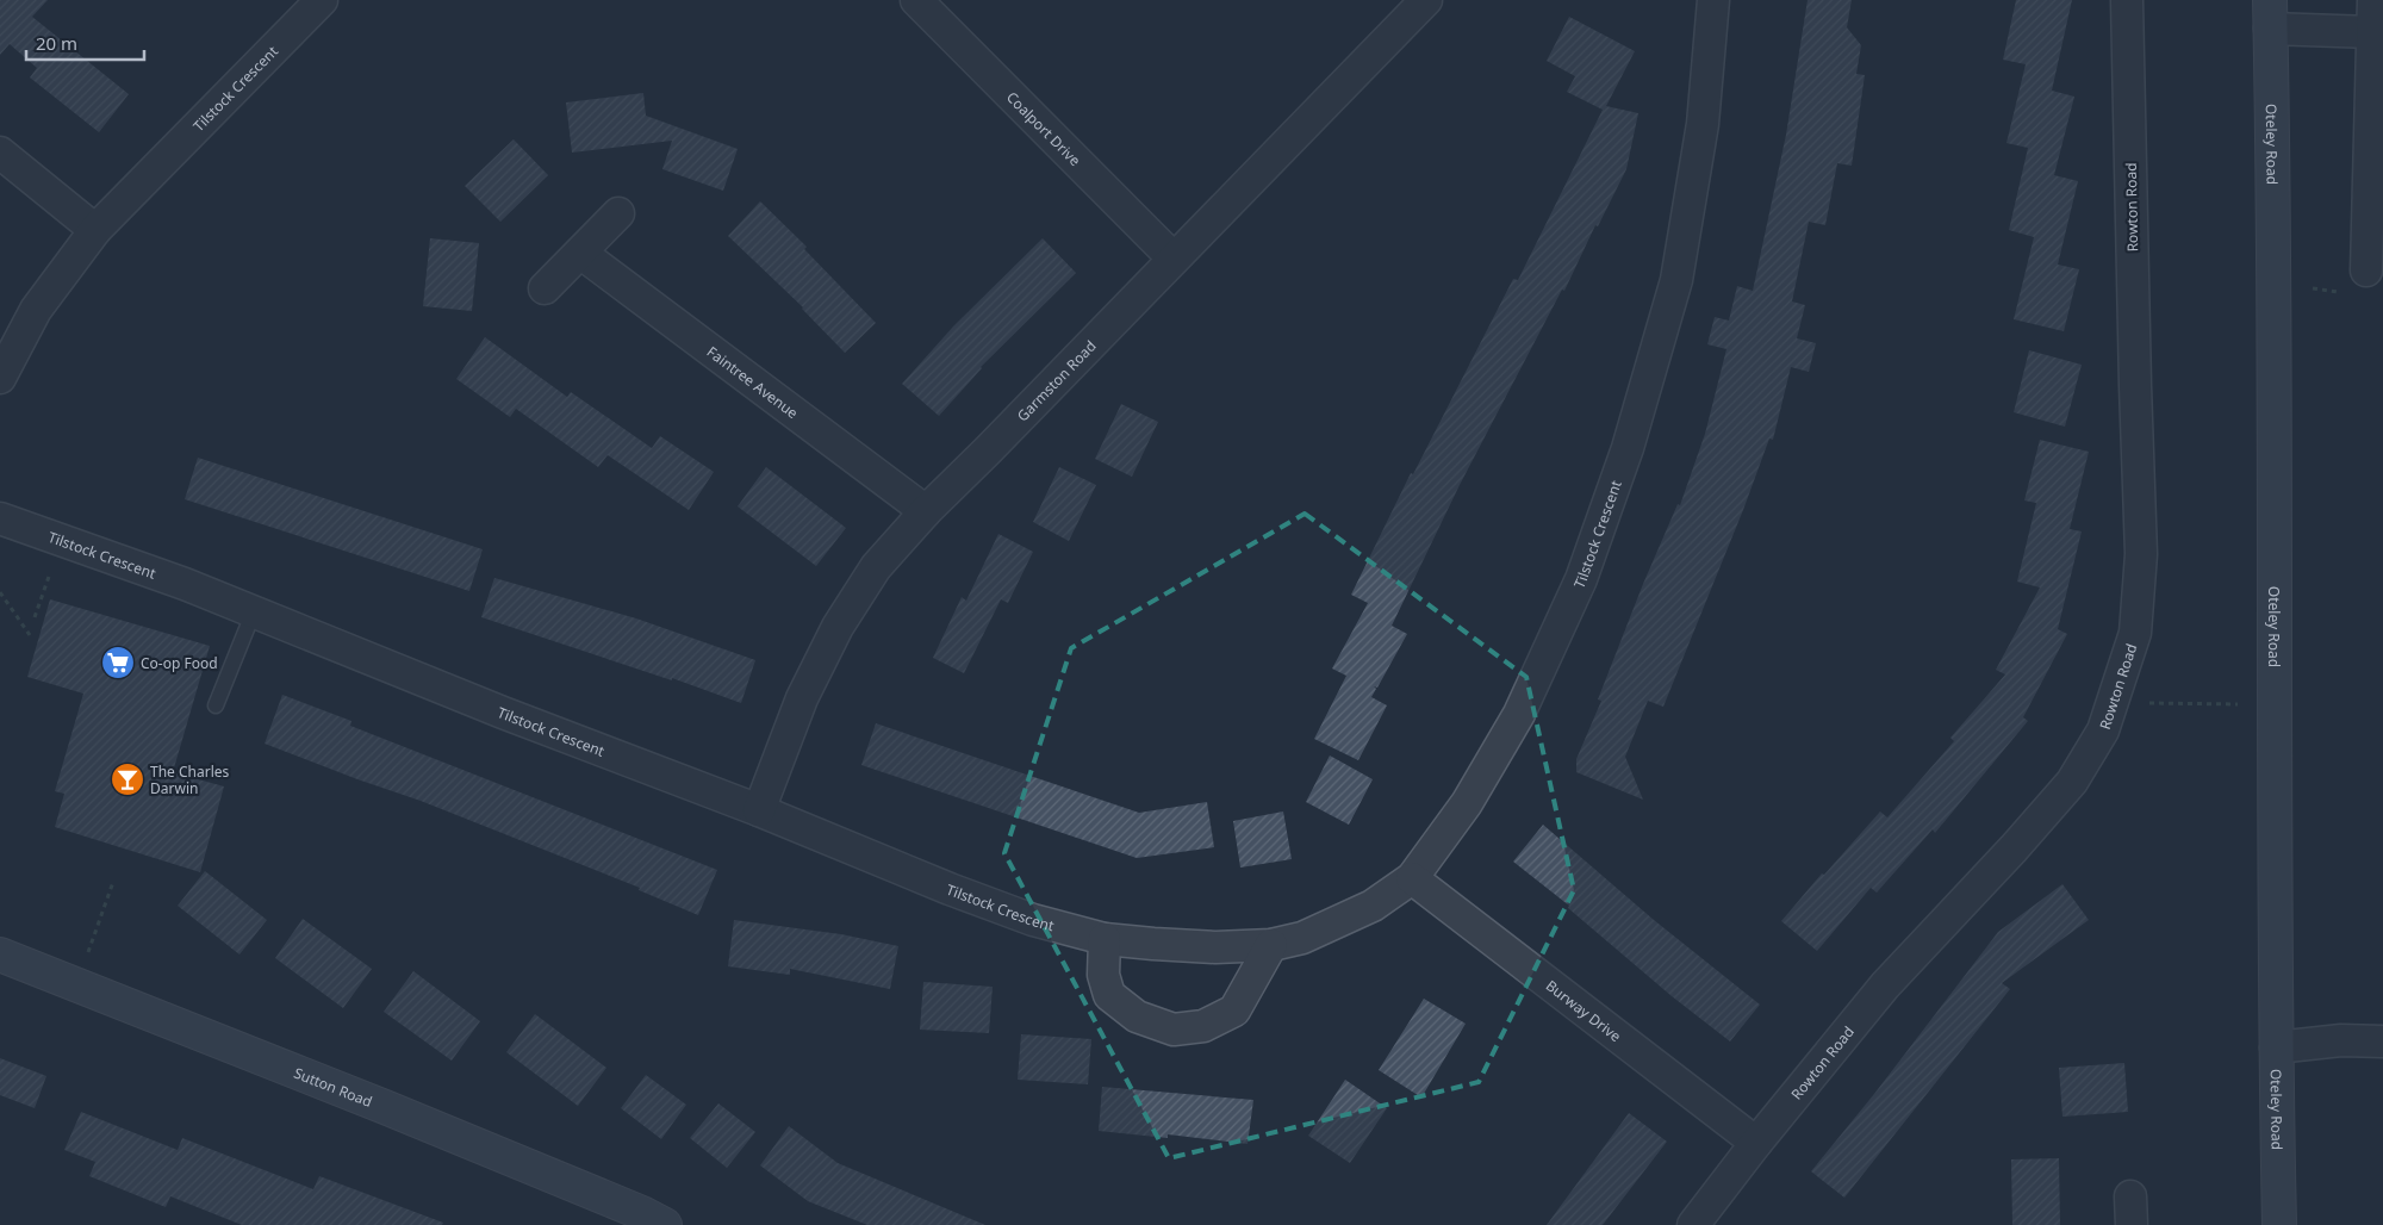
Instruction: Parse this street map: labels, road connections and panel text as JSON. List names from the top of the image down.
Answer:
{
  "streets": {
    "main road": ["Oteley Road", "Sutton Road"],
    "street": [
      "Tilstock Crescent",
      "Coalport Drive",
      "Rowton Road",
      "Garmston Road",
      "Faintree Avenue",
      "Burway Drive"
    ]
  },
  "crossings": [
    ["Tilstock Crescent", "Garmston Road"],
    ["Tilstock Crescent", "Burway Drive"],
    ["Coalport Drive", "Garmston Road"],
    ["Rowton Road", "Burway Drive"],
    ["Garmston Road", "Faintree Avenue"]
  ],
  "places": {
    "supermarket": ["Co-op Food"],
    "bar": ["The Charles Darwin"]
  },
  "scale_bar": "20 m"
}
